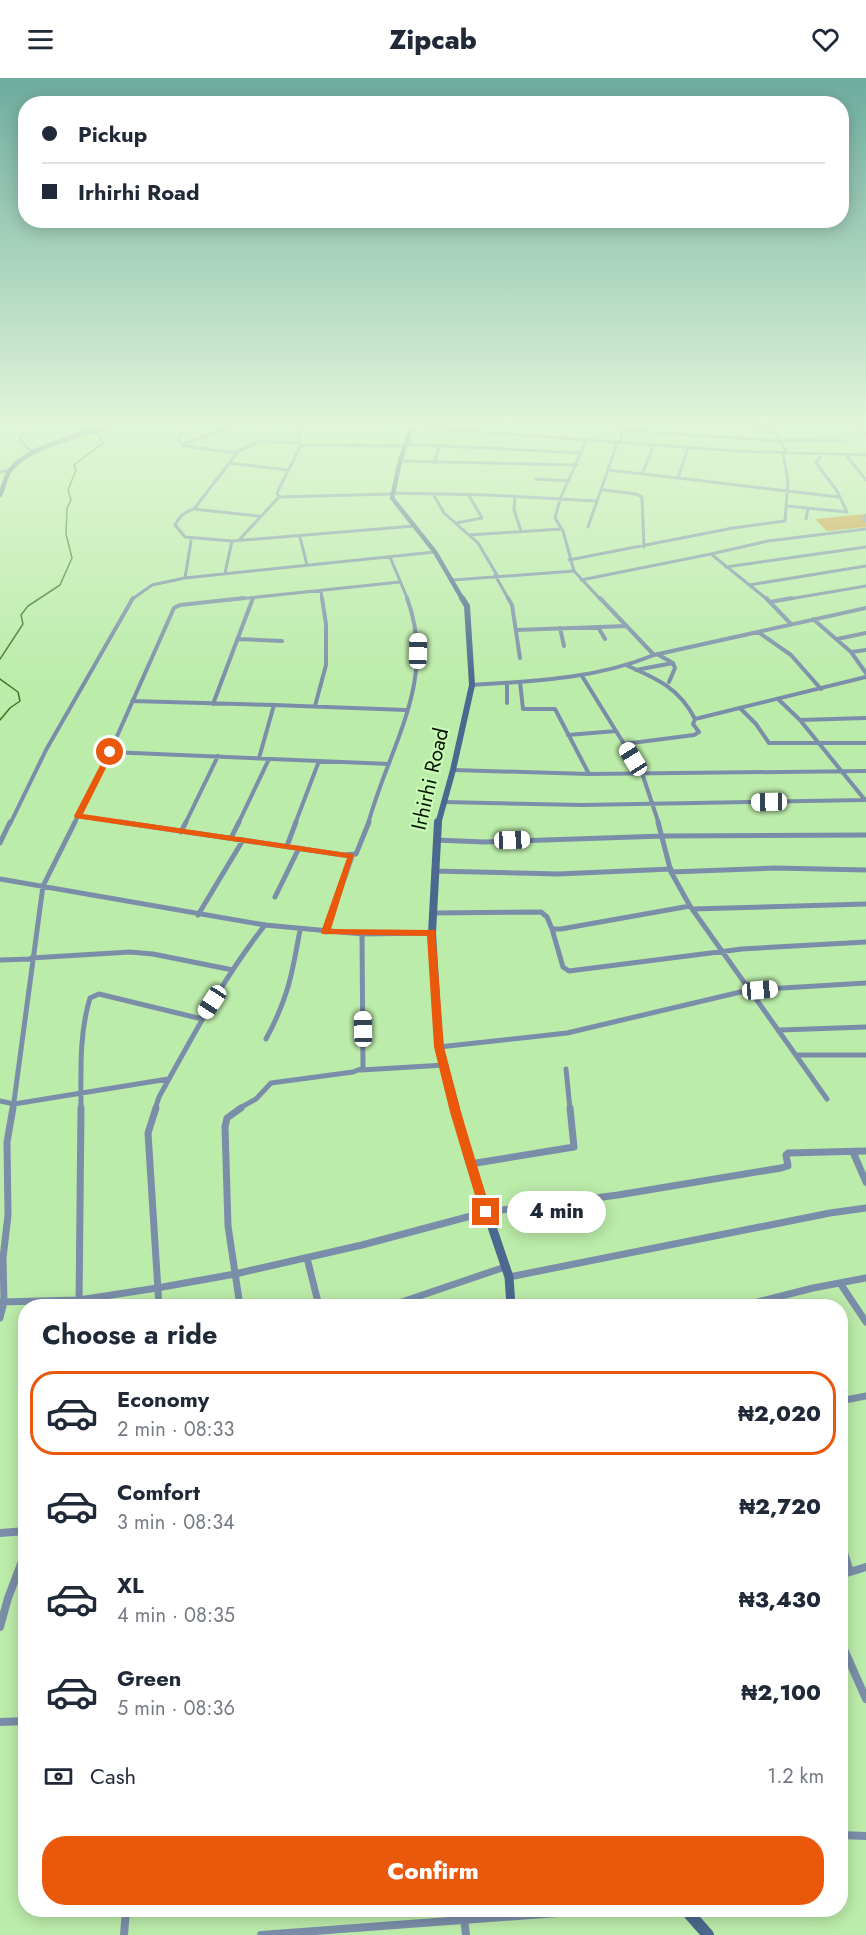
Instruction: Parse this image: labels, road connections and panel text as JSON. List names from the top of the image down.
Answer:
{
  "streets": {
    "street": ["Irhirhi Road"]
  },
  "page": {
    "header": "Zipcab",
    "banner": ["Pickup", "Irhirhi Road"],
    "bubble": "4 min",
    "heading": "Choose a ride",
    "list": [
      {
        "name": "Economy",
        "note": "2 min · 08:33",
        "value": "₦2,020"
      },
      {
        "name": "Comfort",
        "note": "3 min · 08:34",
        "value": "₦2,720"
      },
      {
        "name": "XL",
        "note": "4 min · 08:35",
        "value": "₦3,430"
      },
      {
        "name": "Green",
        "note": "5 min · 08:36",
        "value": "₦2,100"
      }
    ],
    "pay": ["Cash", "1.2 km"],
    "buttons": "Confirm"
  }
}
